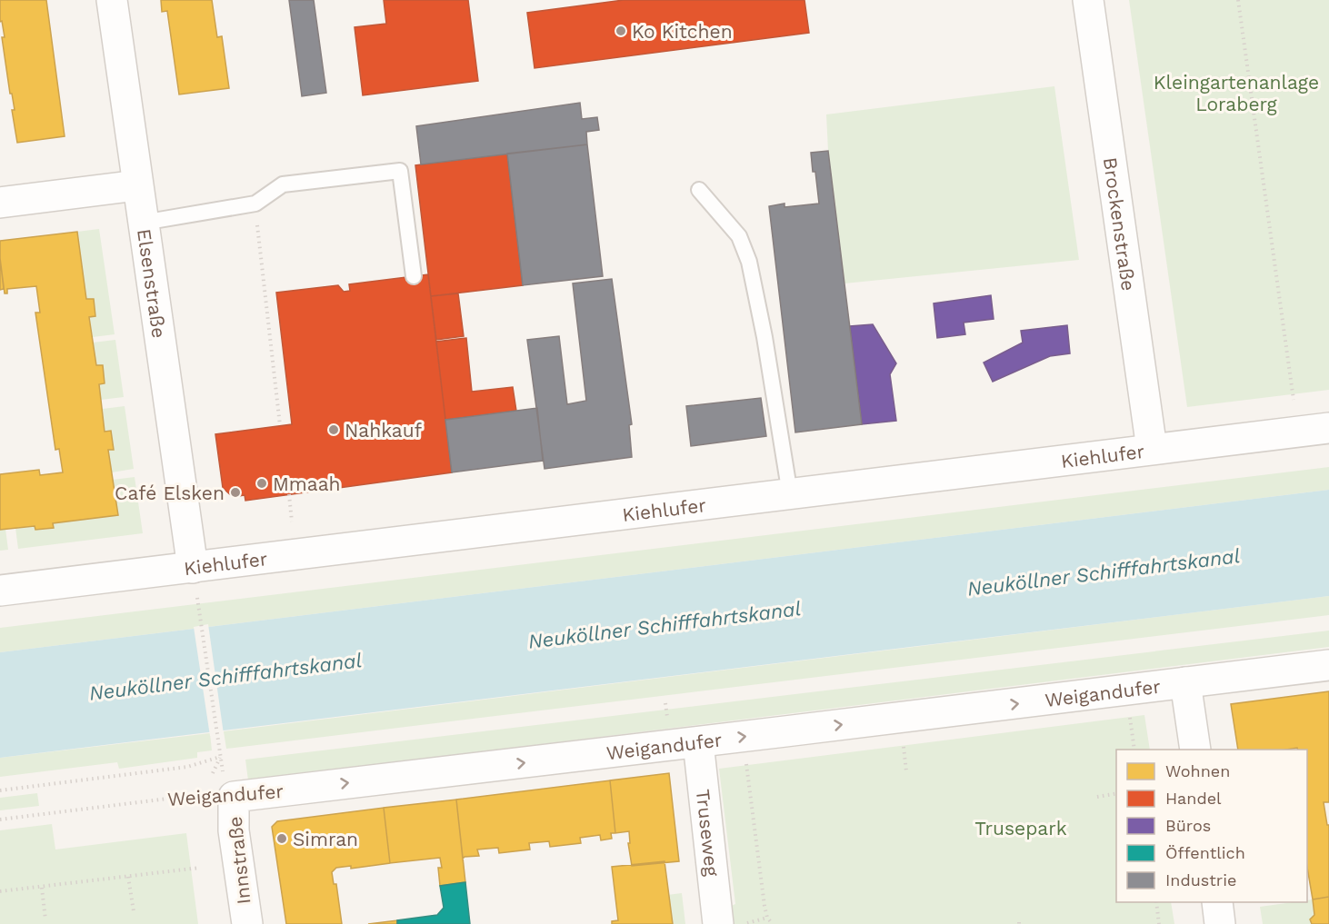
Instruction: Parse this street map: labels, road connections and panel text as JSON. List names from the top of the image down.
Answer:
{
  "streets": {
    "street": [
      "Brockenstraße",
      "Elsenstraße",
      "Kiehlufer",
      "Weigandufer",
      "Truseweg",
      "Innstraße"
    ]
  },
  "crossings": [
    ["Brockenstraße", "Kiehlufer"],
    ["Elsenstraße", "Kiehlufer"],
    ["Weigandufer", "Truseweg"],
    ["Weigandufer", "Innstraße"]
  ],
  "one_way": ["Weigandufer"],
  "water": ["Neuköllner Schifffahrtskanal"],
  "parks": ["Kleingartenanlage Loraberg", "Trusepark"],
  "places": [
    "Ko Kitchen",
    "Nahkauf",
    "Mmaah",
    "Café Elsken",
    "Simran"
  ],
  "legend": [
    "Wohnen",
    "Handel",
    "Büros",
    "Öffentlich",
    "Industrie"
  ]
}
